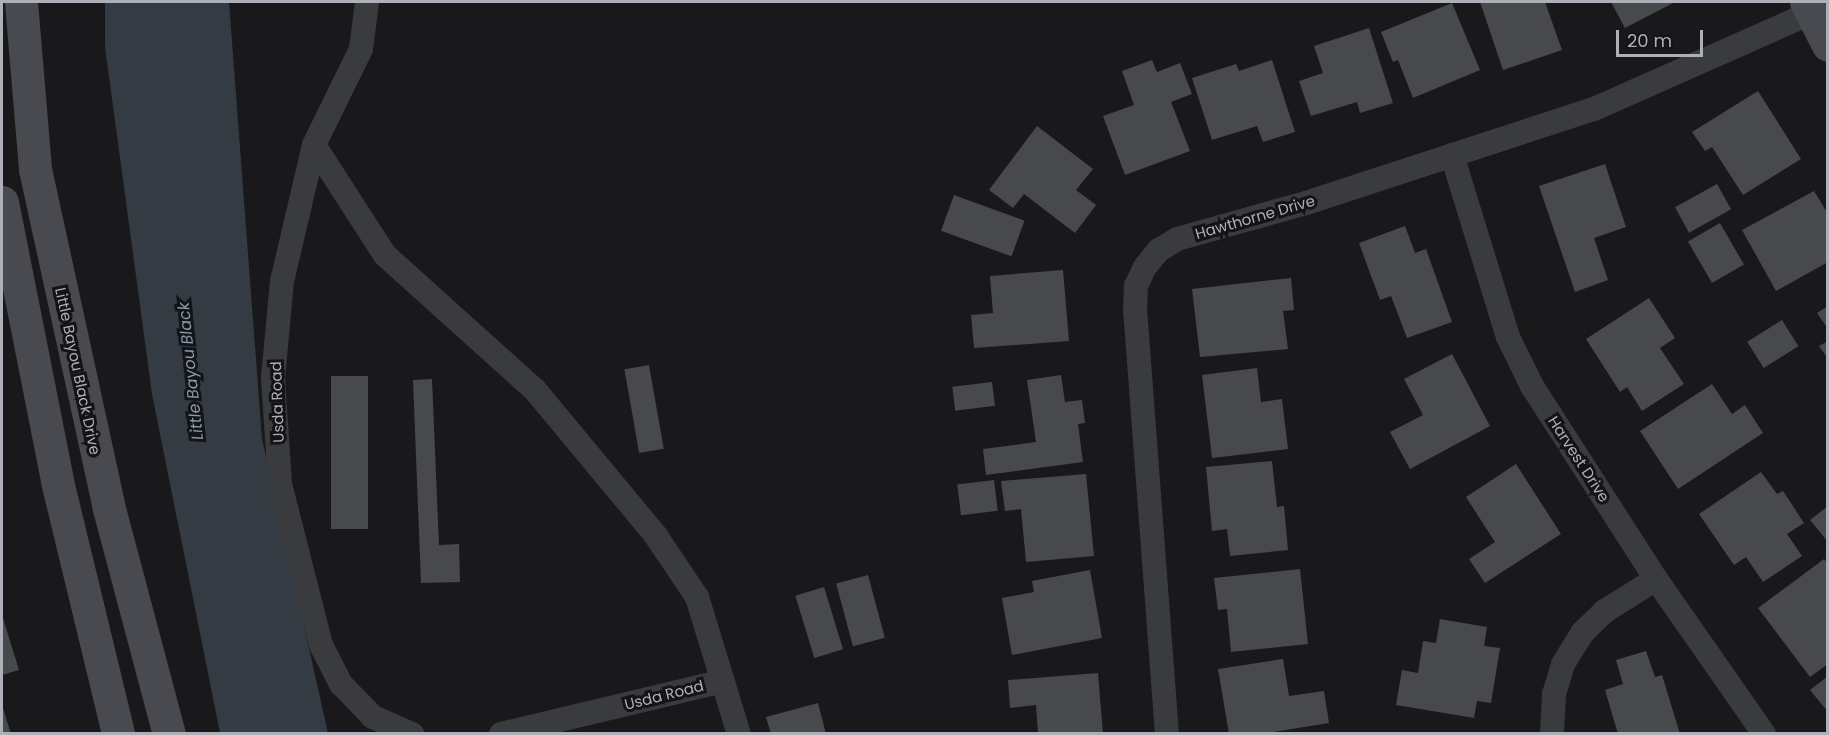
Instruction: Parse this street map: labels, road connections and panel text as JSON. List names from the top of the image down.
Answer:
{
  "streets": {
    "main road": ["Little Bayou Black Drive"],
    "street": ["Hawthorne Drive", "Usda Road", "Harvest Drive"]
  },
  "crossings": [
    ["Hawthorne Drive", "Harvest Drive"]
  ],
  "water": ["Little Bayou Black"],
  "scale_bar": "20 m"
}
